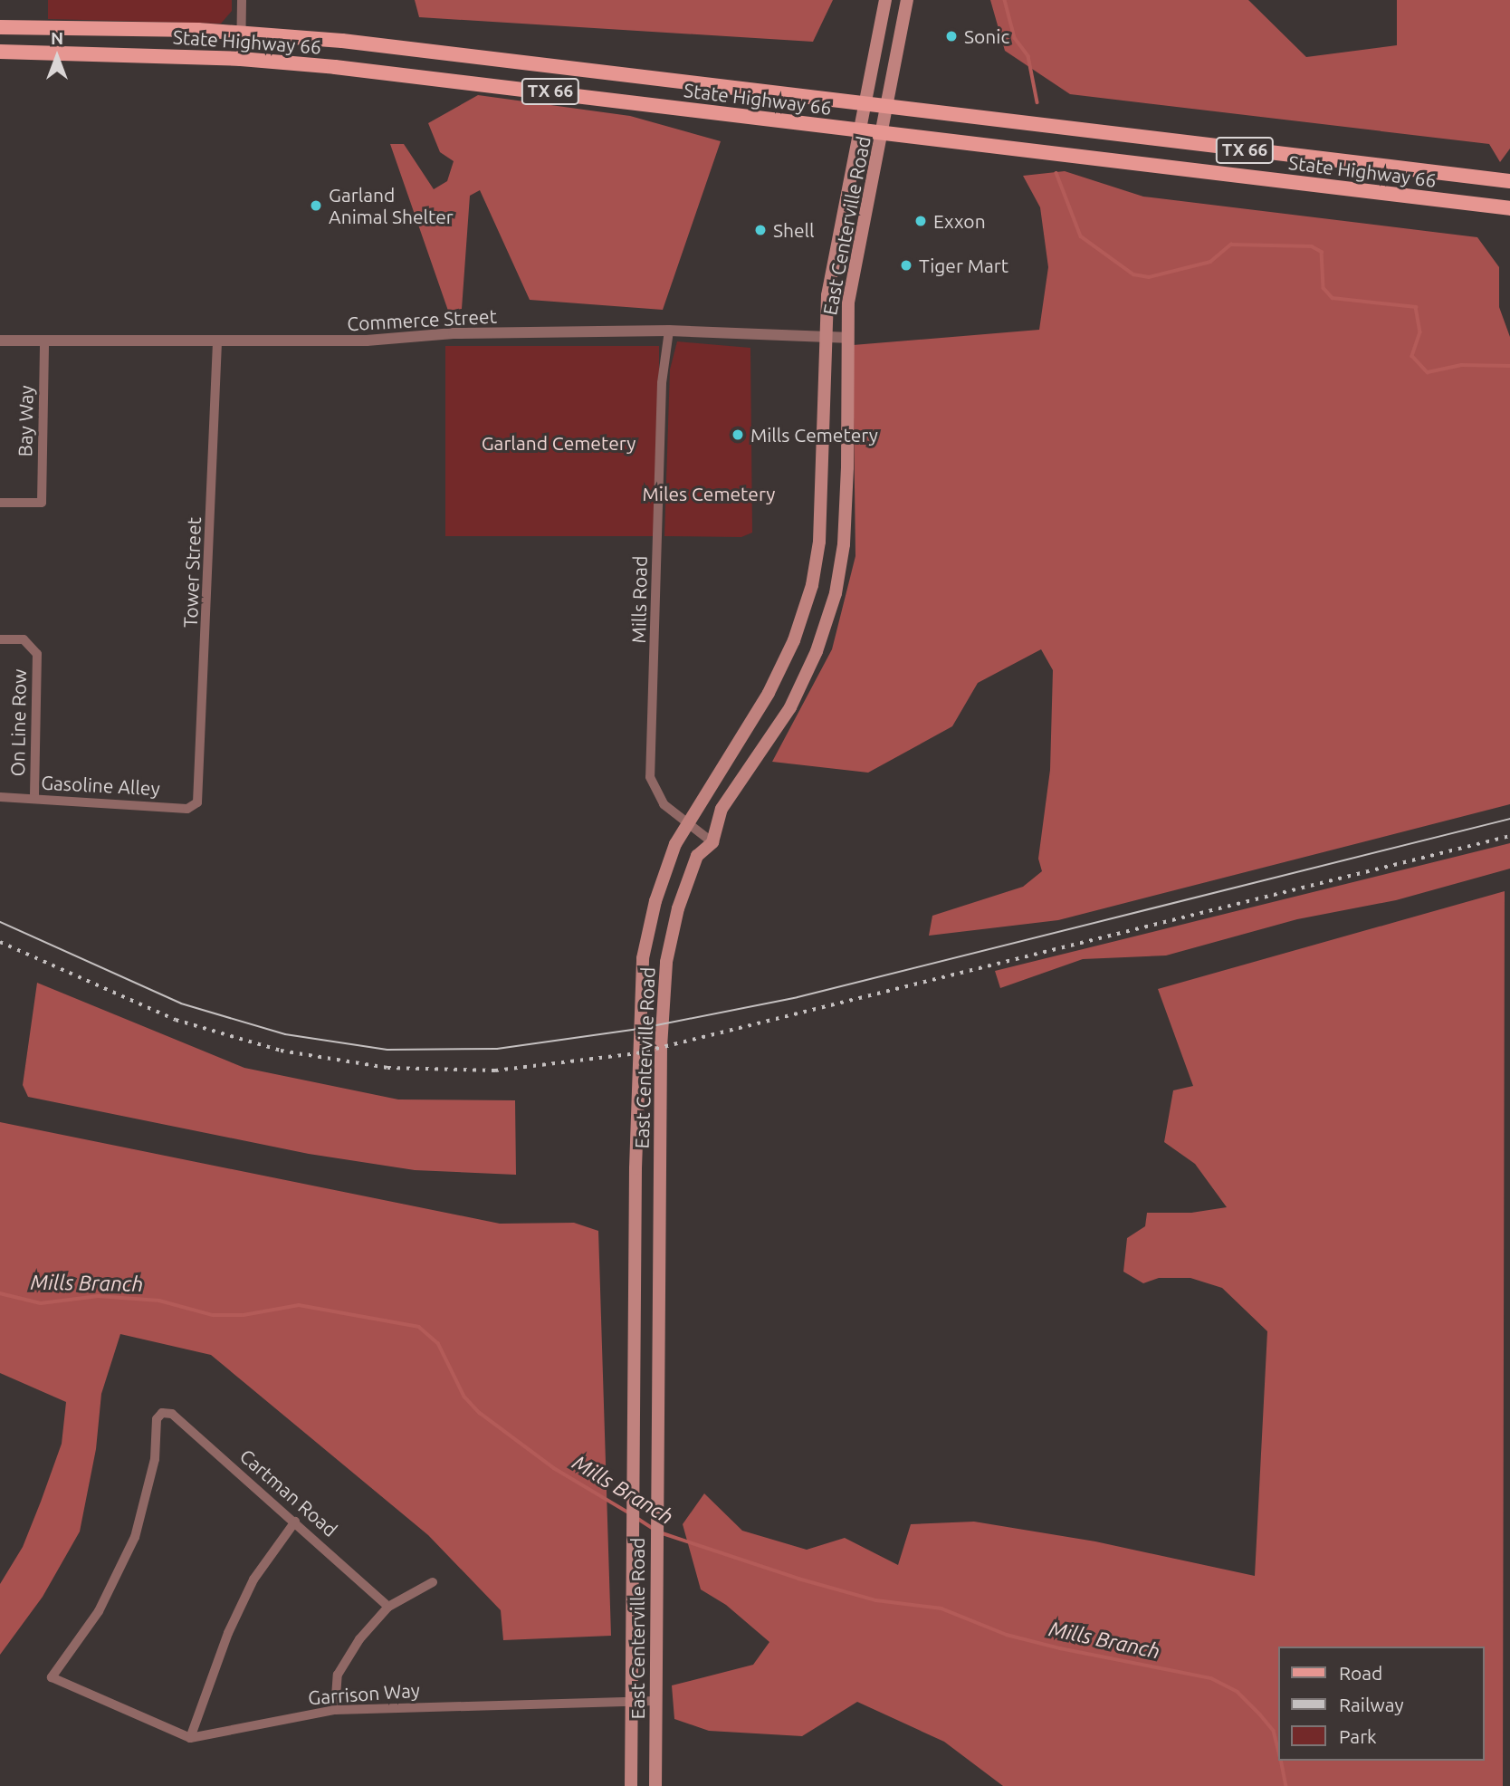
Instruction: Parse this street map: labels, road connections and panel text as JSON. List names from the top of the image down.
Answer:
{
  "streets": {
    "main road": ["State Highway 66", "TX 66", "East Centerville Road"],
    "street": [
      "Commerce Street",
      "Bay Way",
      "Tower Street",
      "Mills Road",
      "On Line Row",
      "Gasoline Alley",
      "Cartman Road",
      "Garrison Way"
    ]
  },
  "crossings": [
    ["State Highway 66", "East Centerville Road"],
    ["East Centerville Road", "Commerce Street"],
    ["East Centerville Road", "Mills Road"],
    ["East Centerville Road", "Garrison Way"],
    ["Commerce Street", "Bay Way"],
    ["Commerce Street", "Tower Street"],
    ["Commerce Street", "Mills Road"],
    ["Tower Street", "Gasoline Alley"],
    ["On Line Row", "Gasoline Alley"],
    ["Cartman Road", "Garrison Way"]
  ],
  "water": ["Mills Branch"],
  "parks": ["Garland Cemetery", "Miles Cemetery"],
  "places": [
    "Sonic",
    "Garland Animal Shelter",
    "Exxon",
    "Shell",
    "Tiger Mart",
    "Mills Cemetery"
  ],
  "legend": ["Road", "Railway", "Park"],
  "north": "top"
}
